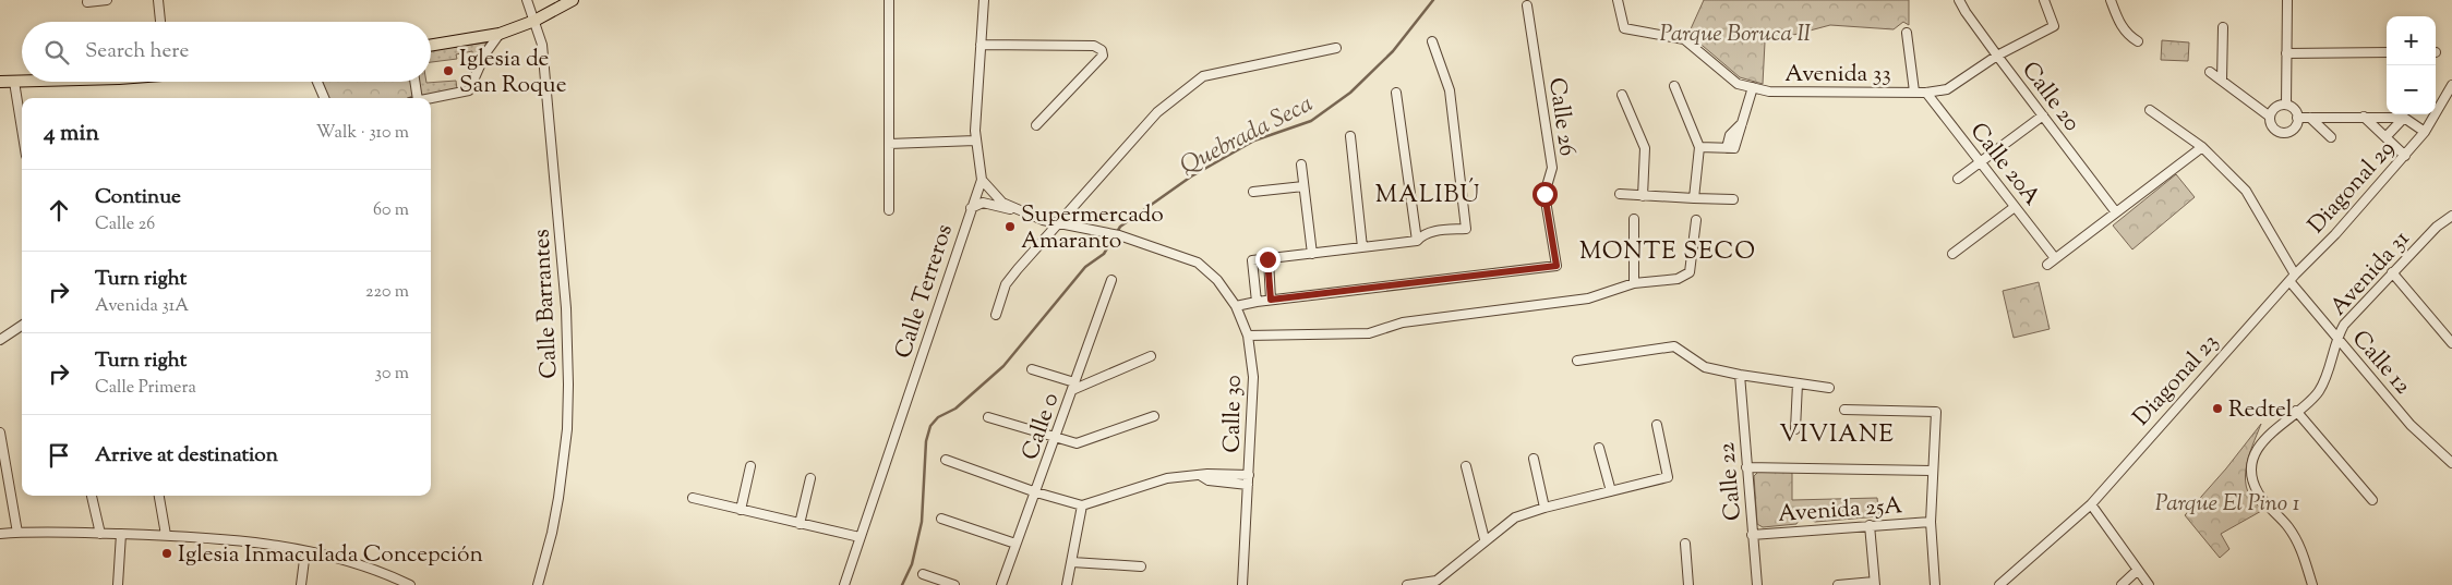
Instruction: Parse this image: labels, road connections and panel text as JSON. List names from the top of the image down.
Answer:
{
  "streets": {
    "street": [
      "Avenida 33",
      "Calle 20",
      "Calle 26",
      "Calle 20A",
      "Diagonal 29",
      "Avenida 31",
      "Calle Terreros",
      "Calle Barrantes",
      "Calle 12",
      "Diagonal 23",
      "Calle 30",
      "Calle 0",
      "Calle 22",
      "Avenida 25A"
    ]
  },
  "crossings": [
    ["Avenida 33", "Calle 20"],
    ["Avenida 33", "Calle 20A"],
    ["Diagonal 29", "Calle 12"],
    ["Diagonal 29", "Diagonal 23"],
    ["Avenida 31", "Calle 12"],
    ["Calle 12", "Diagonal 23"],
    ["Calle 22", "Avenida 25A"]
  ],
  "districts": ["MALIBÚ", "MONTE SECO", "VIVIANE"],
  "water": ["Quebrada Seca"],
  "parks": ["Parque Boruca II", "Parque El Pino 1"],
  "places": [
    "Iglesia de San Roque",
    "Supermercado Amaranto",
    "Redtel",
    "Iglesia Inmaculada Concepción"
  ],
  "page": {
    "map_buttons": ["+", "−"],
    "search": "Search here",
    "heading": ["4 min", "Walk · 310 m"],
    "list": [
      ["Continue", "Calle 26", "60 m"],
      ["Turn right", "Avenida 31A", "220 m"],
      ["Turn right", "Calle Primera", "30 m"],
      "Arrive at destination"
    ]
  }
}
